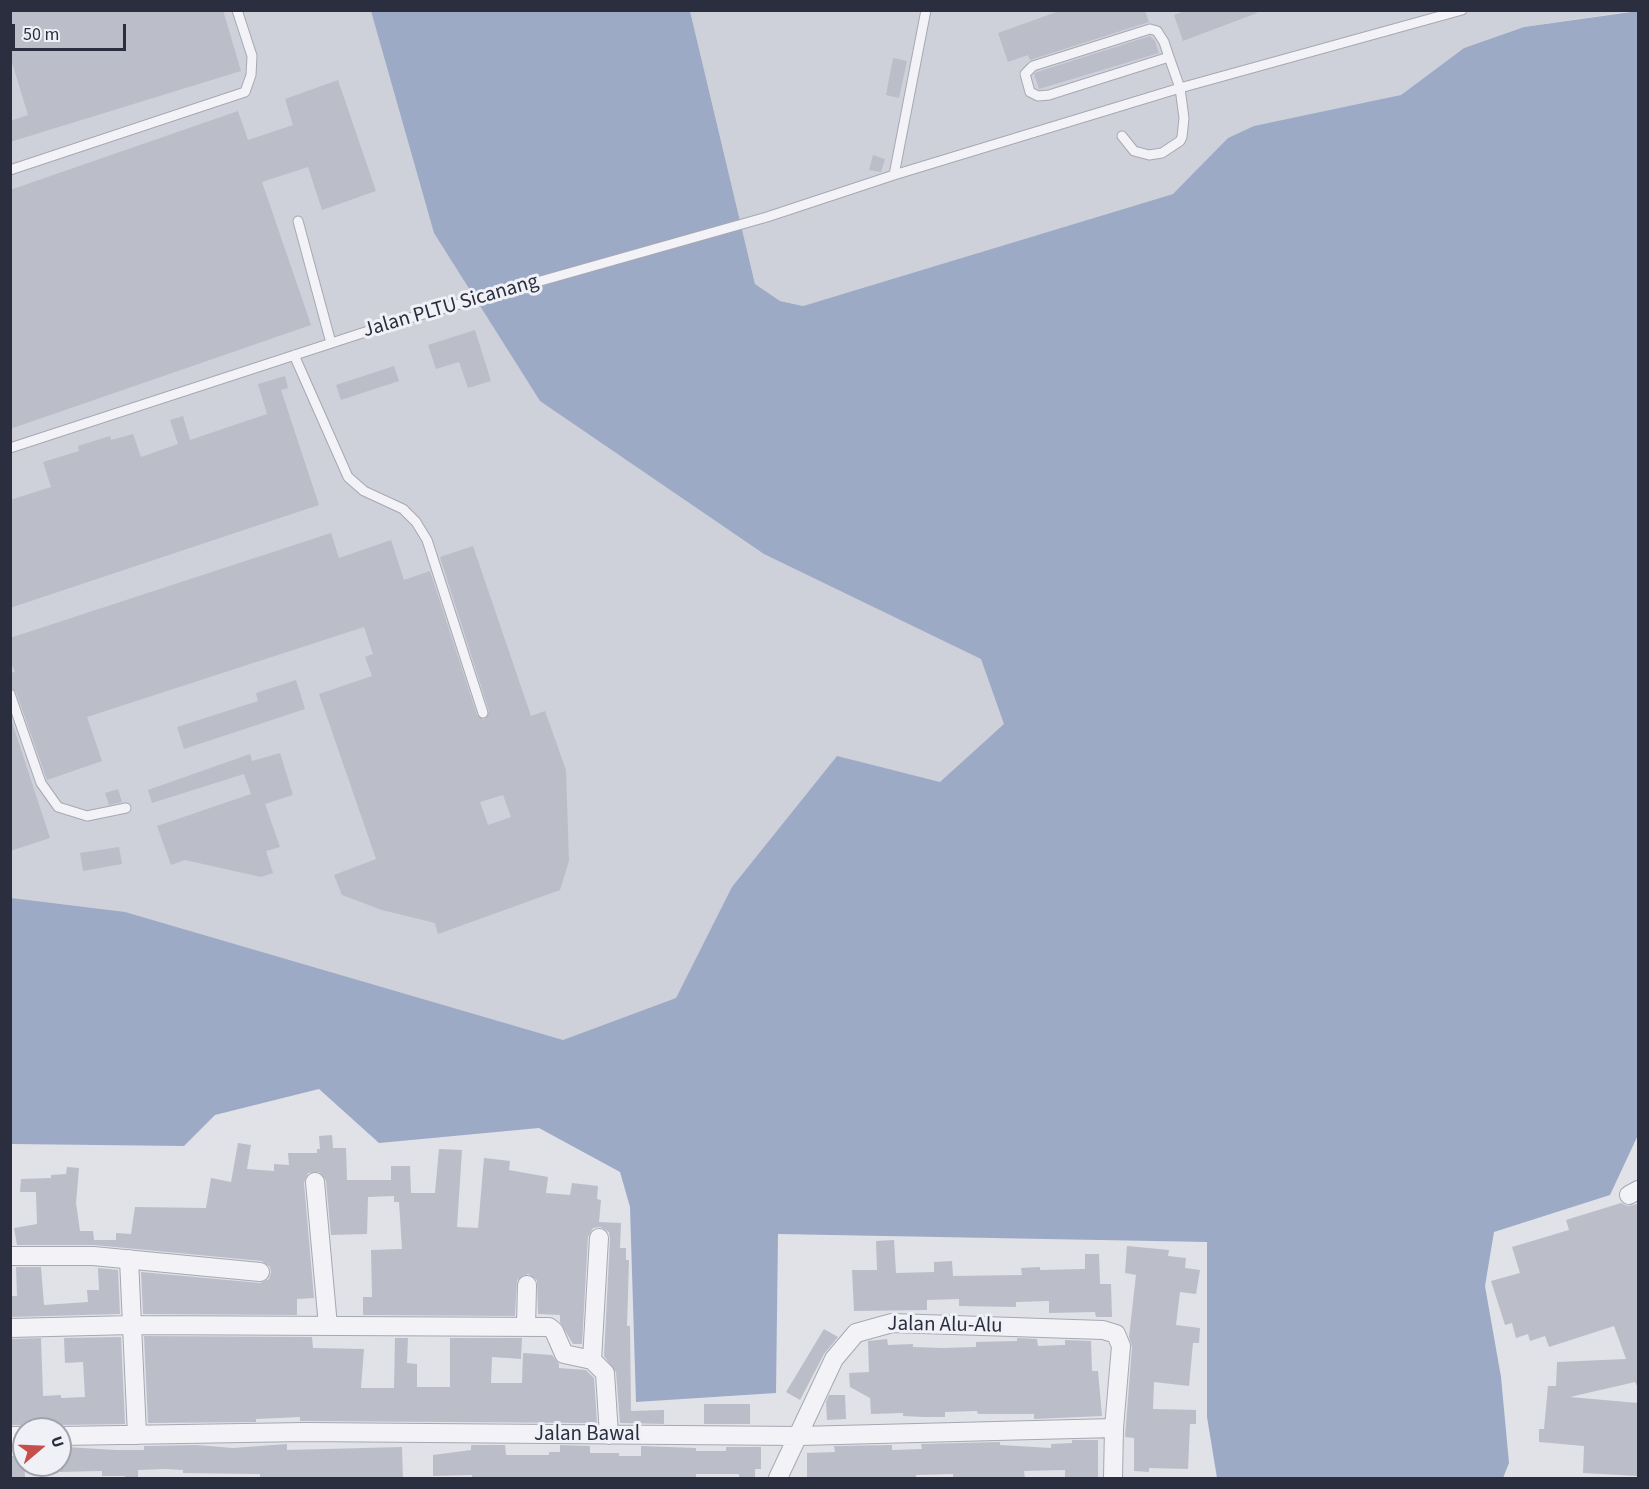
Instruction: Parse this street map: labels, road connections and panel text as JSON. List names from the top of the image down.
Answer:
{
  "streets": {
    "street": ["Jalan Alu-Alu", "Jalan Bawal"],
    "lane": ["Jalan PLTU Sicanang"]
  },
  "crossings": [
    ["Jalan Alu-Alu", "Jalan Bawal"]
  ],
  "scale_bar": "50 m",
  "north": "right"
}
